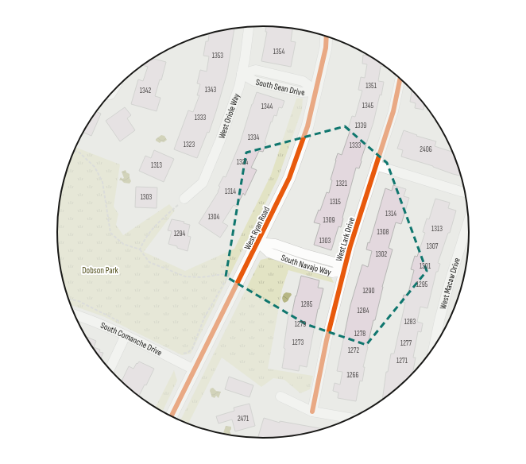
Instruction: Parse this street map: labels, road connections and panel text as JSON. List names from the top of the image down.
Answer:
{
  "streets": {
    "street": [
      "South Sean Drive",
      "West Oriole Way",
      "West Ryan Road",
      "West Lark Drive",
      "South Navajo Way",
      "West Macaw Drive",
      "South Comanche Drive"
    ]
  },
  "crossings": [
    ["South Sean Drive", "West Oriole Way"],
    ["South Sean Drive", "West Ryan Road"],
    ["West Ryan Road", "South Navajo Way"],
    ["West Ryan Road", "South Comanche Drive"],
    ["West Lark Drive", "South Navajo Way"]
  ],
  "parks": ["Dobson Park"],
  "house_numbers": [
    "1354",
    "1353",
    "1351",
    "1343",
    "1342",
    "1345",
    "1344",
    "1333",
    "1339",
    "1334",
    "1323",
    "1333",
    "2406",
    "1324",
    "1313",
    "1321",
    "1314",
    "1303",
    "1315",
    "1314",
    "1304",
    "1309",
    "1313",
    "1308",
    "1294",
    "1303",
    "1307",
    "1302",
    "1301",
    "1295",
    "1290",
    "1285",
    "1284",
    "1283",
    "1279",
    "1278",
    "1273",
    "1277",
    "1272",
    "1271",
    "1266",
    "2471"
  ]
}
